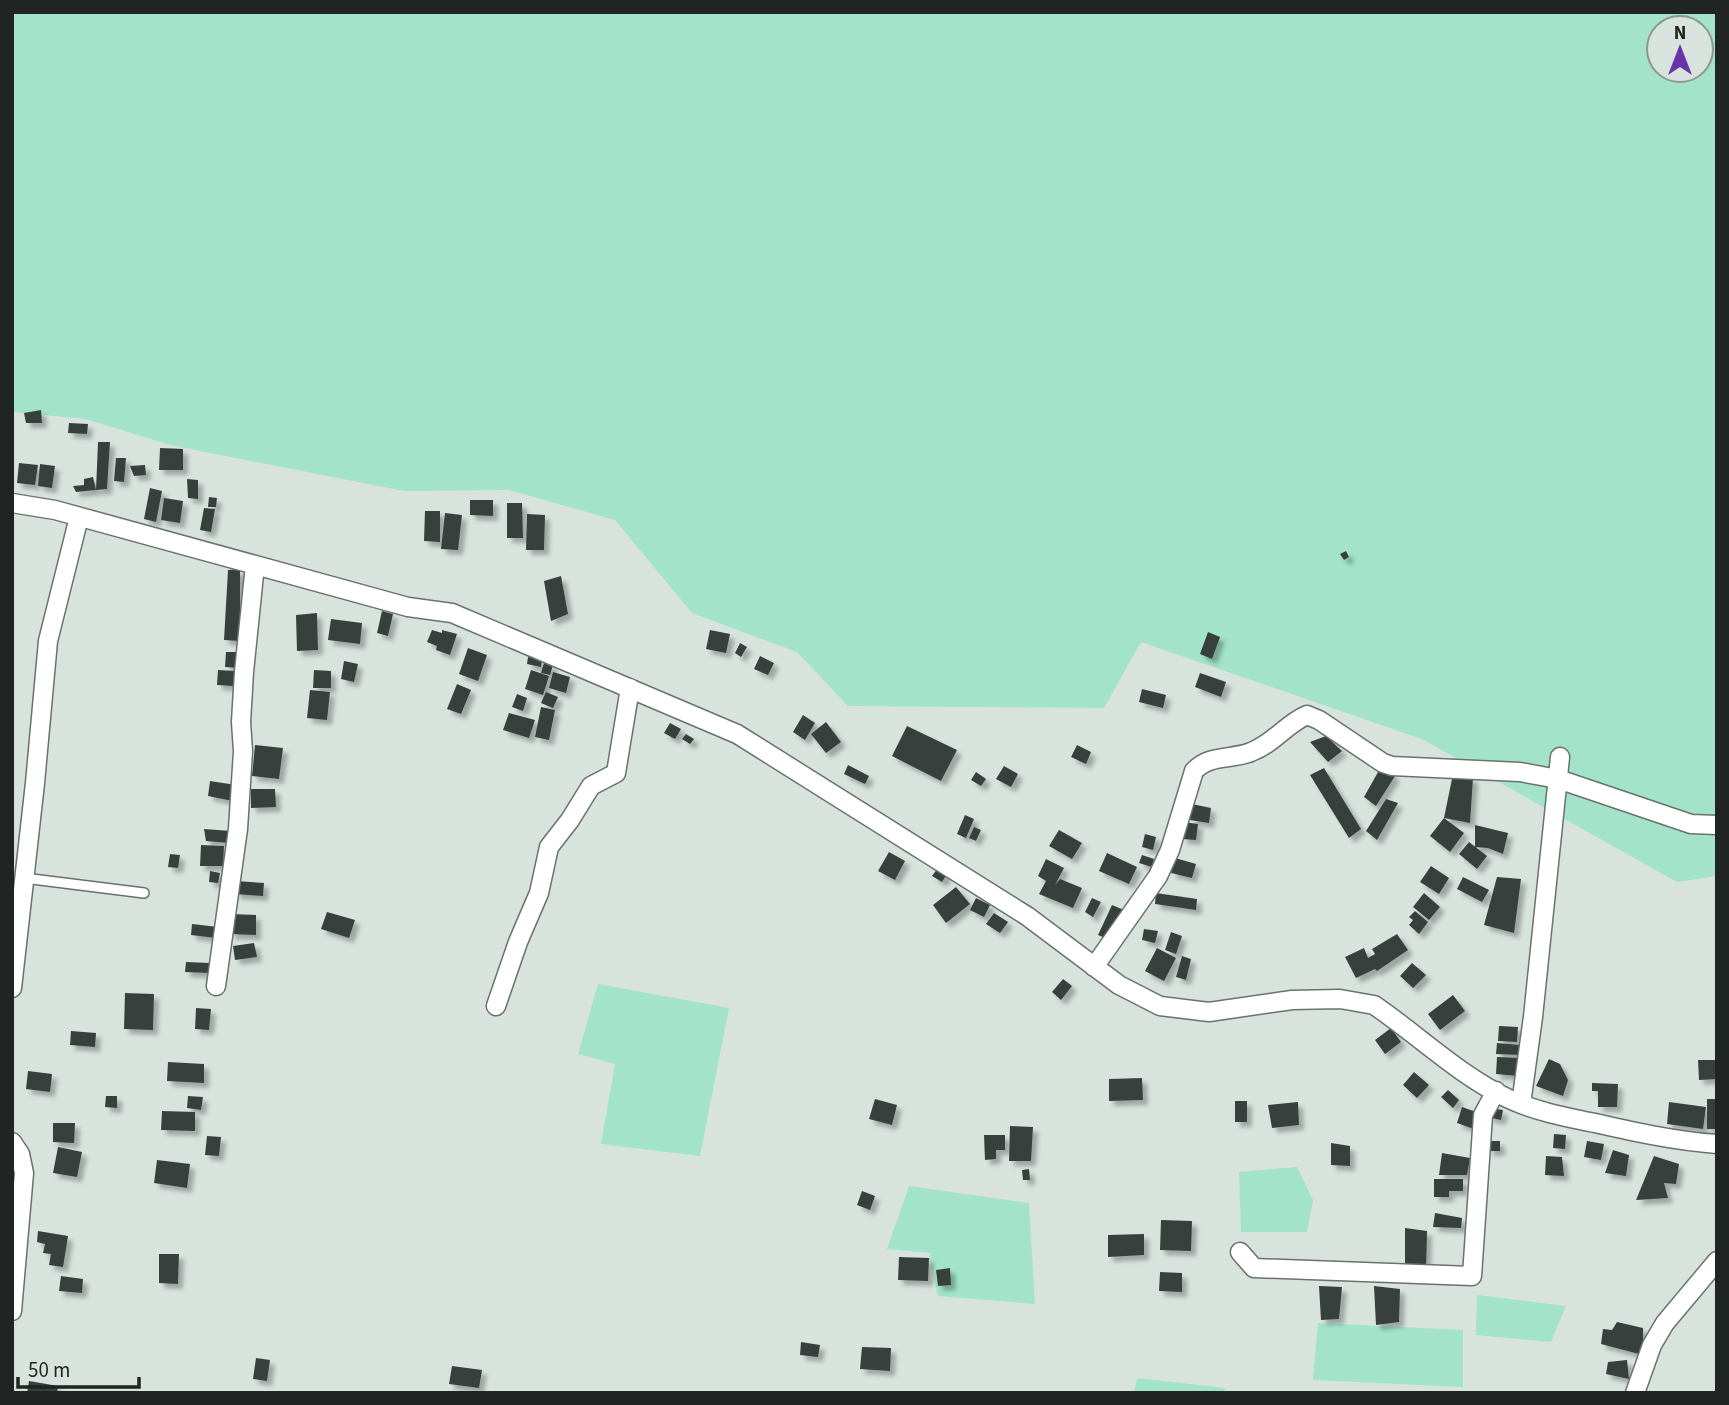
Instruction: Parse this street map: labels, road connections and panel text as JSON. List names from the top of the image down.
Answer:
{
  "scale_bar": "50 m",
  "north": "top"
}
